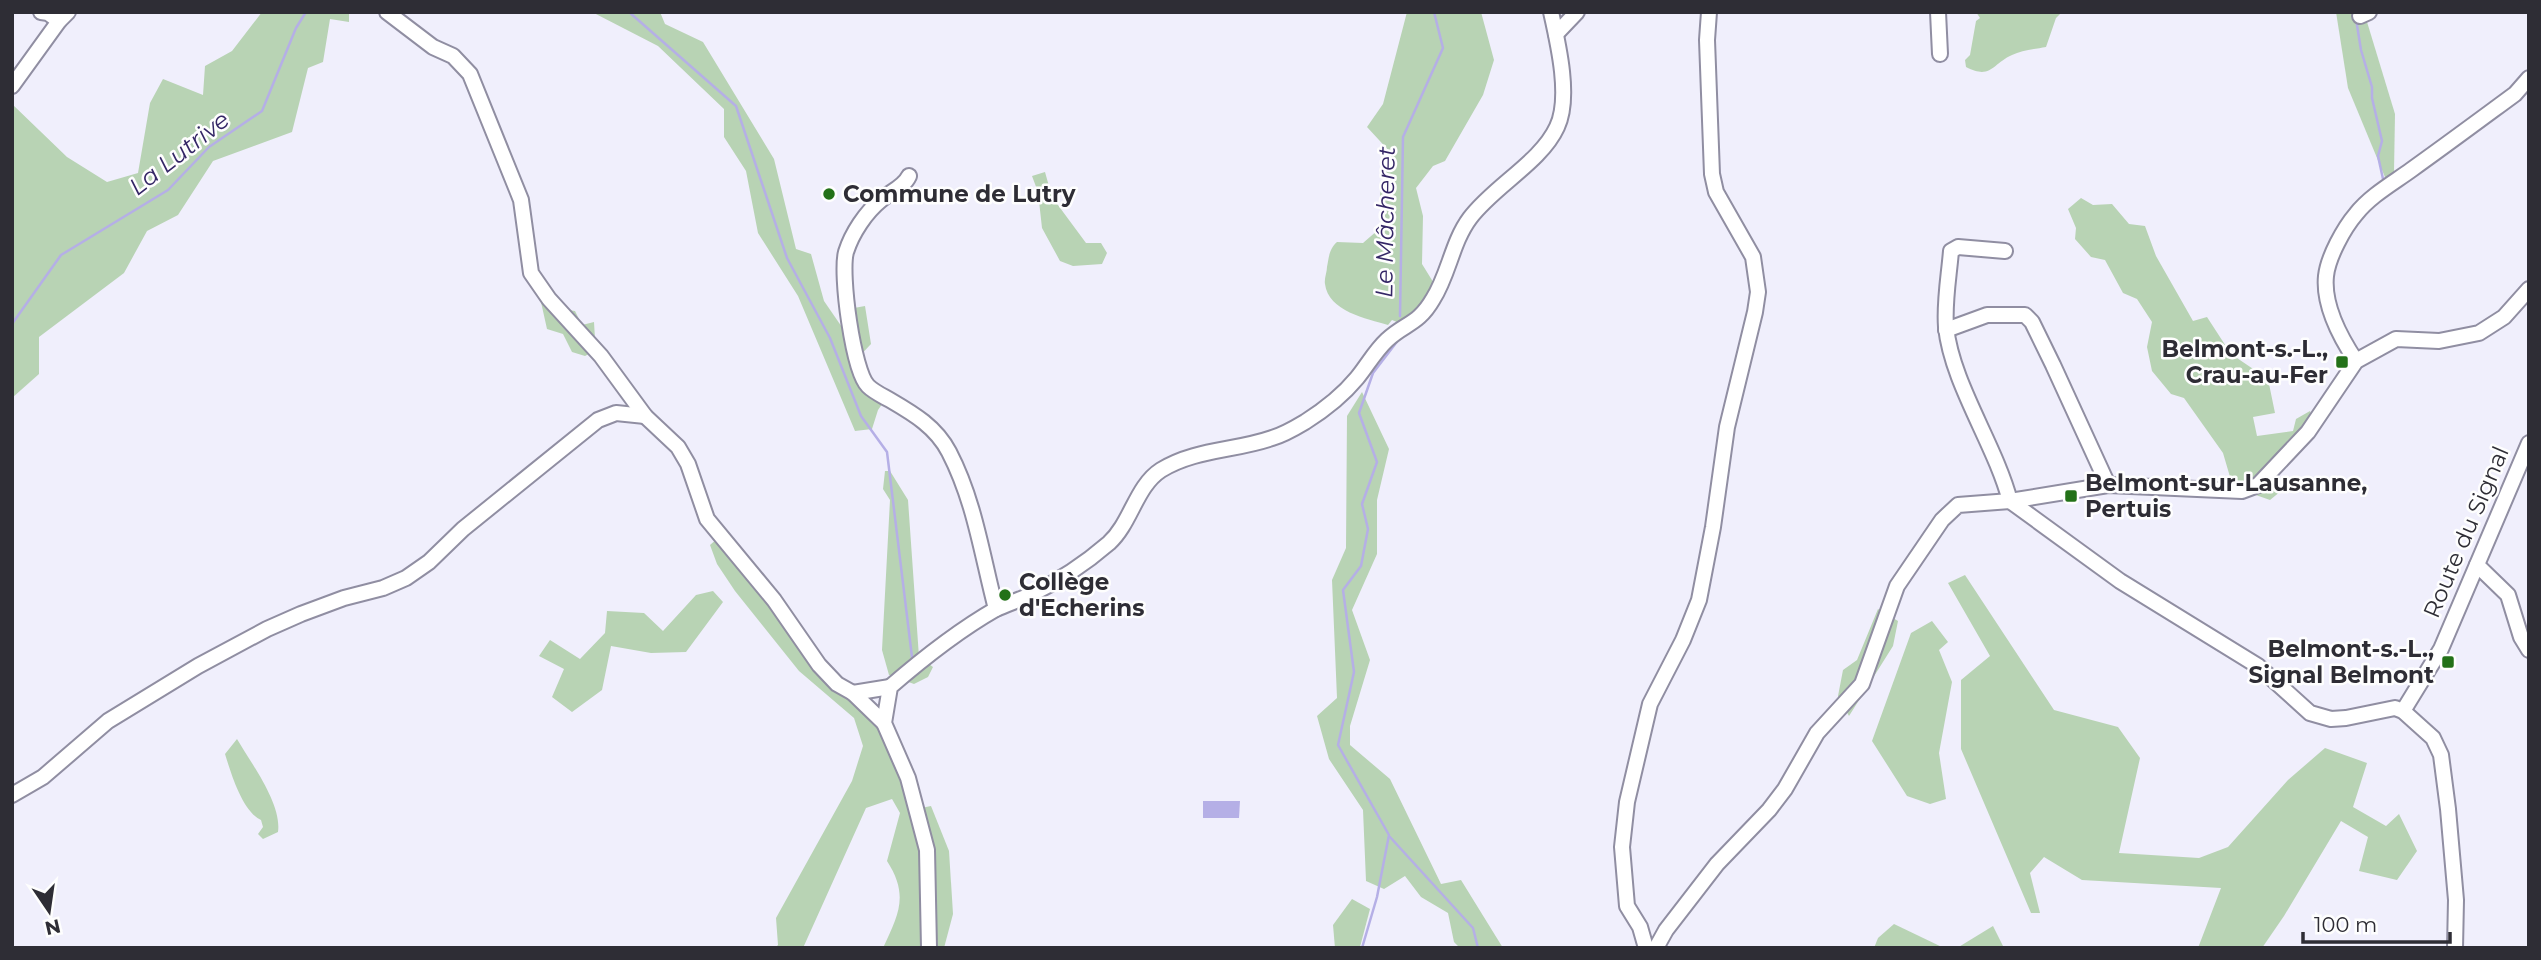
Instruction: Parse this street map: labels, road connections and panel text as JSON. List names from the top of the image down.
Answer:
{
  "streets": {
    "street": ["Route du Signal"]
  },
  "water": ["La Lutrive", "Le Mâcheret"],
  "places": {
    "other": ["Commune de Lutry", "Collège d'Echerins"],
    "transit": ["Belmont-s.-L., Crau-au-Fer", "Belmont-sur-Lausanne, Pertuis", "Belmont-s.-L., Signal Belmont"]
  },
  "scale_bar": "100 m",
  "north": "bottom"
}
